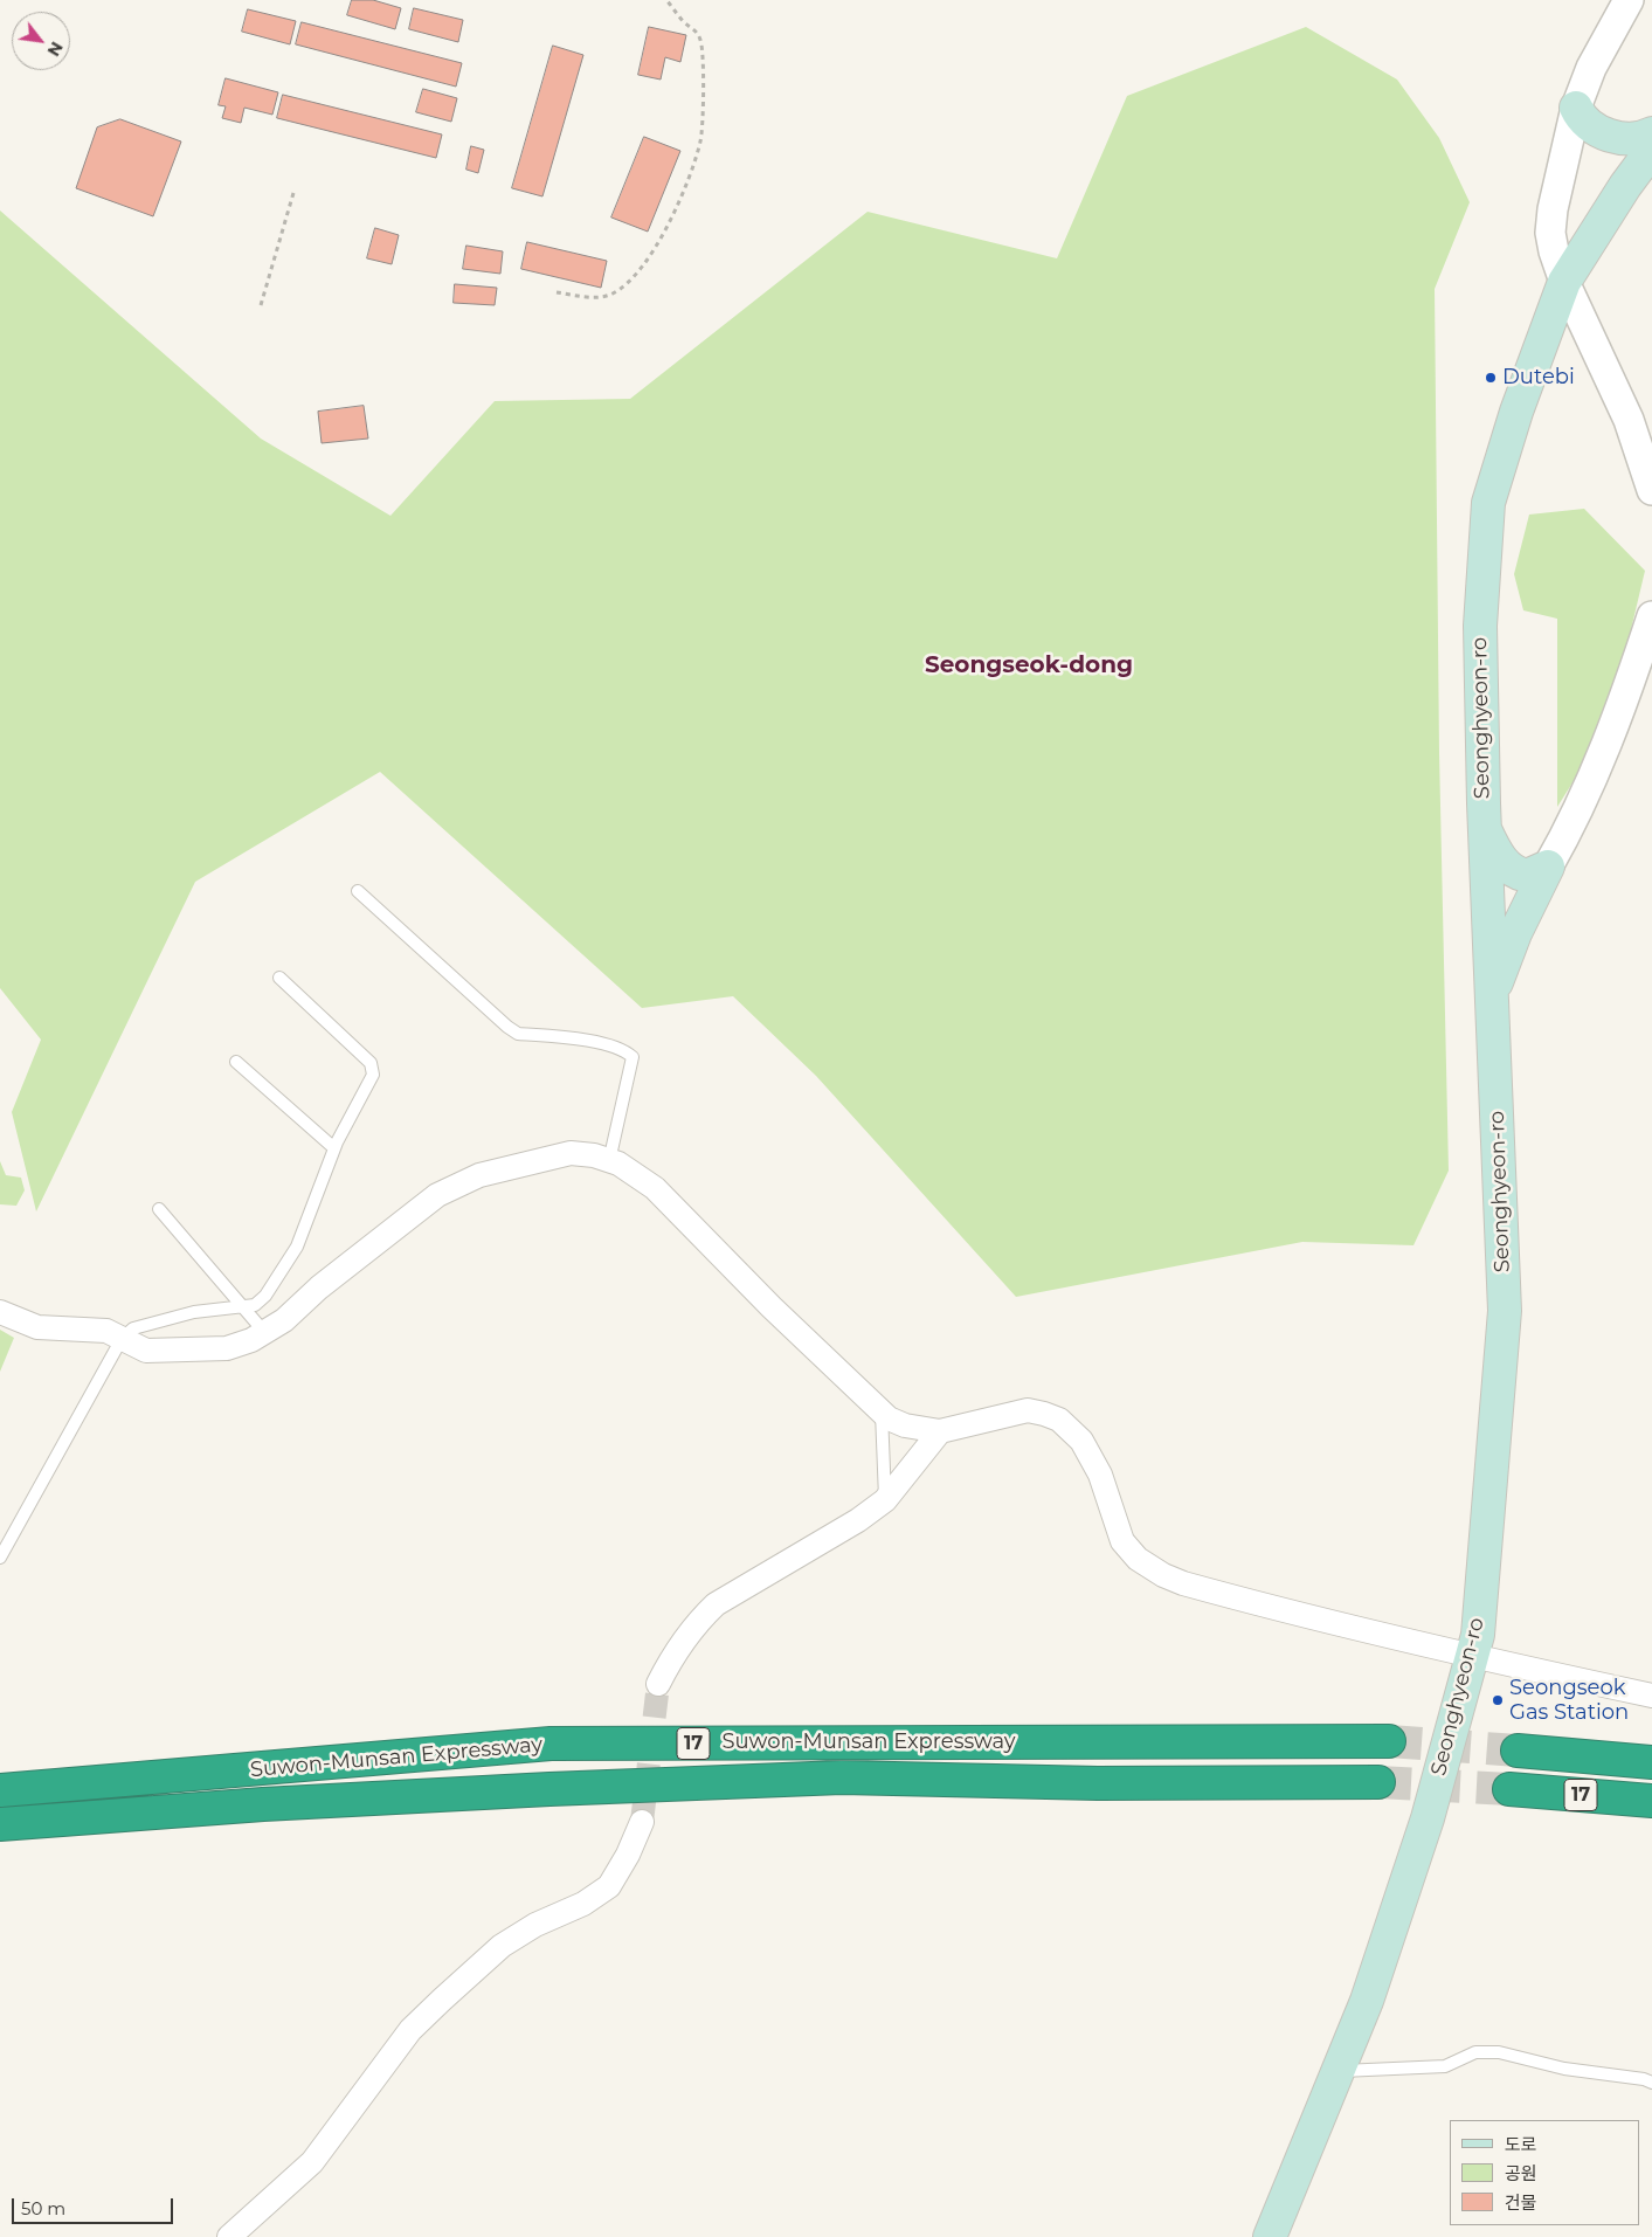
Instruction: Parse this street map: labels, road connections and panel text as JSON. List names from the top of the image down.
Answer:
{
  "streets": {
    "highway": ["Suwon-Munsan Expressway", "17"],
    "main road": ["Seonghyeon-ro"]
  },
  "districts": ["Seongseok-dong"],
  "places": ["Dutebi", "Seongseok Gas Station"],
  "legend": ["도로", "공원", "건물"],
  "scale_bar": "50 m",
  "north": "bottom right"
}
